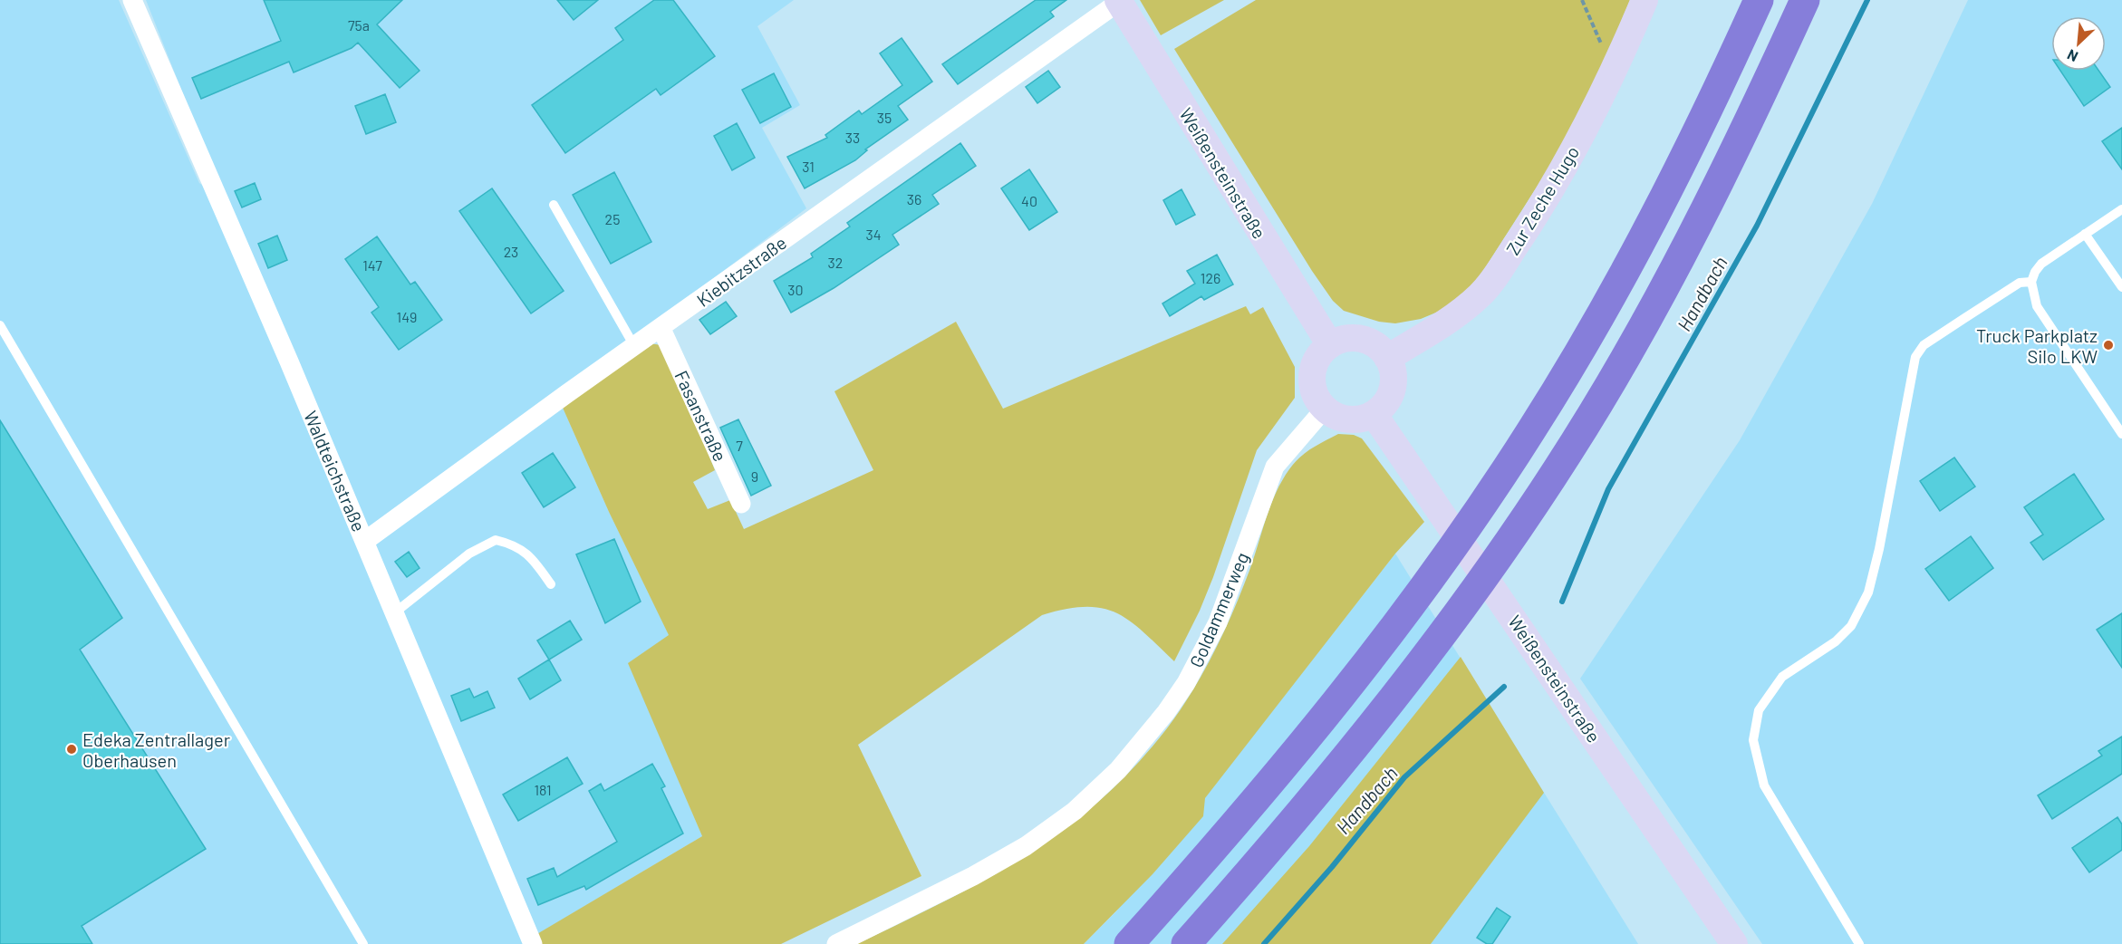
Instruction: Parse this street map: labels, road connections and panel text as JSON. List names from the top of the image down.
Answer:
{
  "streets": {
    "street": [
      "Weißensteinstraße",
      "Zur Zeche Hugo",
      "Kiebitzstraße",
      "Fasanstraße",
      "Waldteichstraße",
      "Goldammerweg"
    ]
  },
  "crossings": [
    ["Weißensteinstraße", "Zur Zeche Hugo"],
    ["Weißensteinstraße", "Kiebitzstraße"],
    ["Weißensteinstraße", "Goldammerweg"],
    ["Zur Zeche Hugo", "Goldammerweg"],
    ["Kiebitzstraße", "Fasanstraße"],
    ["Kiebitzstraße", "Waldteichstraße"]
  ],
  "water": ["Handbach"],
  "places": ["Truck Parkplatz Silo LKW", "Edeka Zentrallager Oberhausen"],
  "house_numbers": [
    "75a",
    "35",
    "33",
    "31",
    "36",
    "40",
    "25",
    "34",
    "23",
    "32",
    "147",
    "126",
    "30",
    "149",
    "7",
    "9",
    "181"
  ],
  "north": "bottom left"
}
